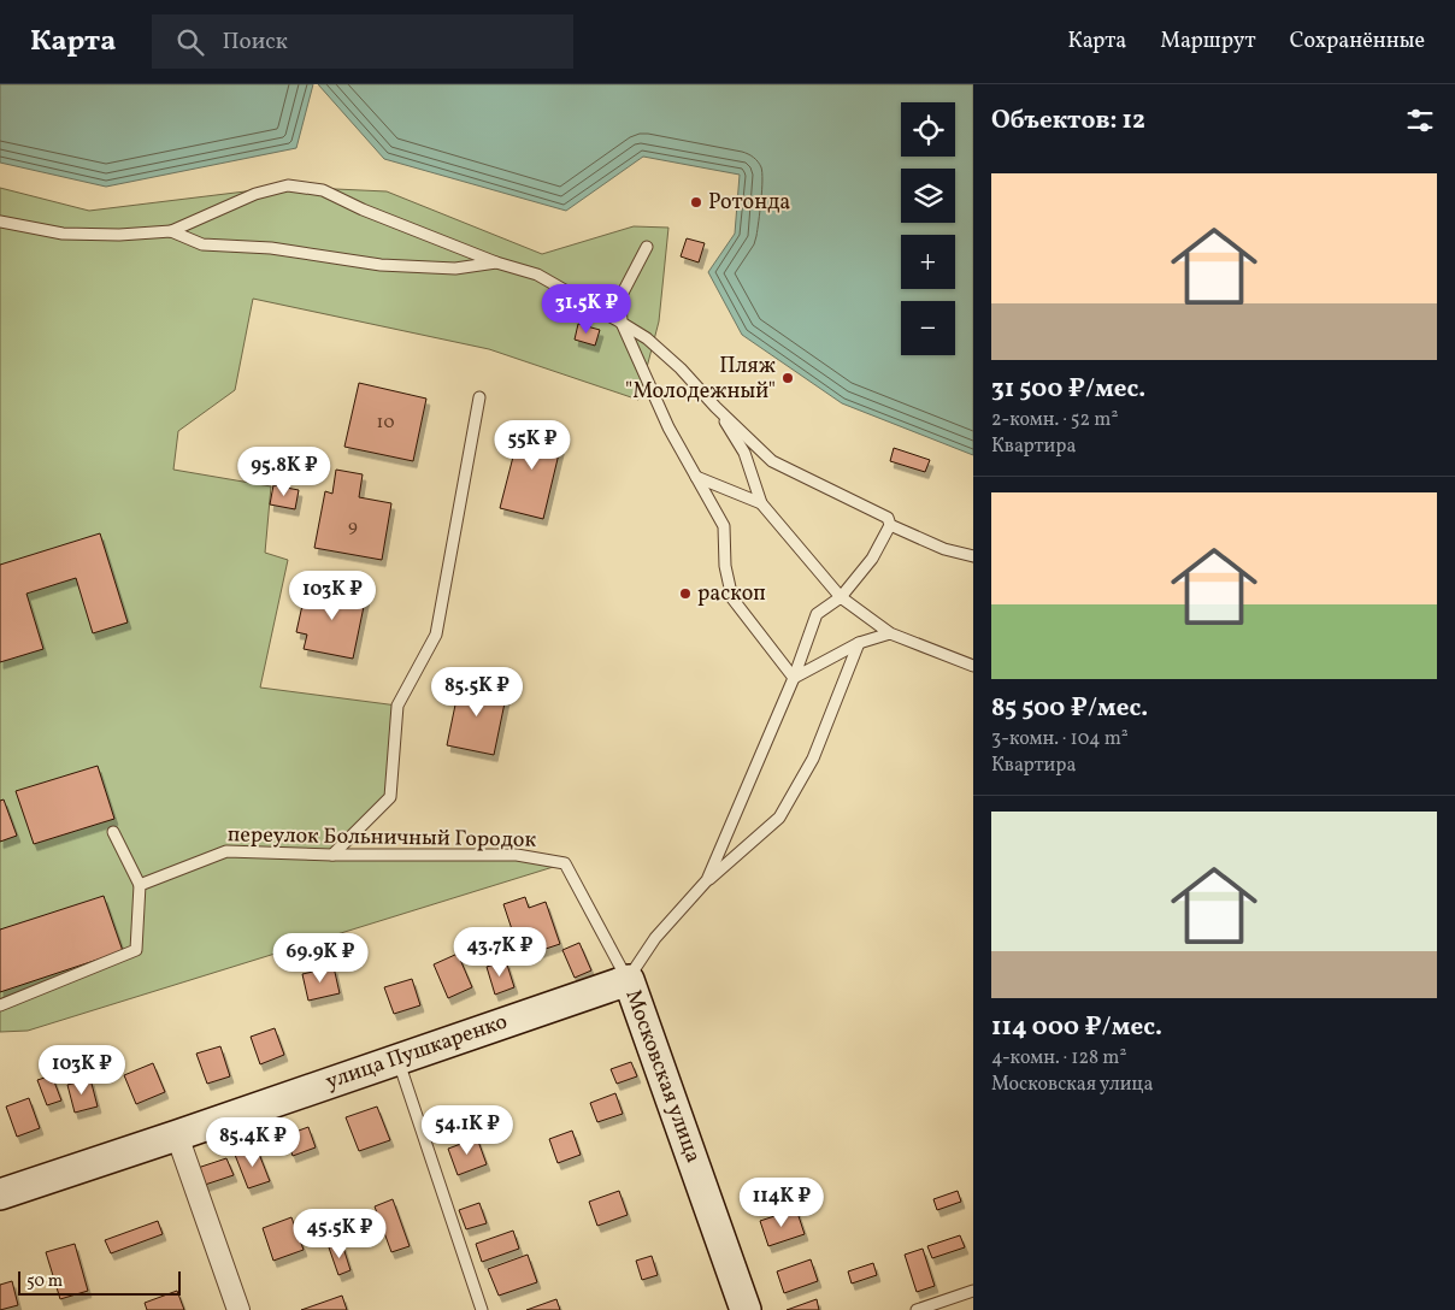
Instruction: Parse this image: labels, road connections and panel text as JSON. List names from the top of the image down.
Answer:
{
  "streets": {
    "main road": ["улица Пушкаренко", "Московская улица"],
    "lane": ["переулок Больничный Городок"]
  },
  "crossings": [
    ["переулок Больничный Городок", "улица Пушкаренко"],
    ["переулок Больничный Городок", "Московская улица"],
    ["улица Пушкаренко", "Московская улица"]
  ],
  "places": ["Ротонда", "Пляж \"Молодежный\"", "раскоп"],
  "house_numbers": ["10", "9"],
  "scale_bar": "50 m",
  "page": {
    "header": "Карта",
    "search": "Поиск",
    "nav": ["Карта", "Маршрут", "Сохранённые"],
    "heading": "Объектов: 12",
    "map_buttons": ["+", "−"],
    "list": [
      {
        "name": "31 500 ₽/мес.",
        "note": "2-комн. · 52 m² · Квартира"
      },
      {
        "name": "85 500 ₽/мес.",
        "note": "3-комн. · 104 m² · Квартира"
      },
      {
        "name": "114 000 ₽/мес.",
        "note": "4-комн. · 128 m² · Московская улица"
      }
    ],
    "price": [
      "31.5K ₽",
      "55K ₽",
      "95.8K ₽",
      "103K ₽",
      "85.5K ₽",
      "43.7K ₽",
      "69.9K ₽",
      "103K ₽",
      "54.1K ₽",
      "85.4K ₽",
      "114K ₽",
      "45.5K ₽"
    ],
    "scale": "50 m"
  }
}
